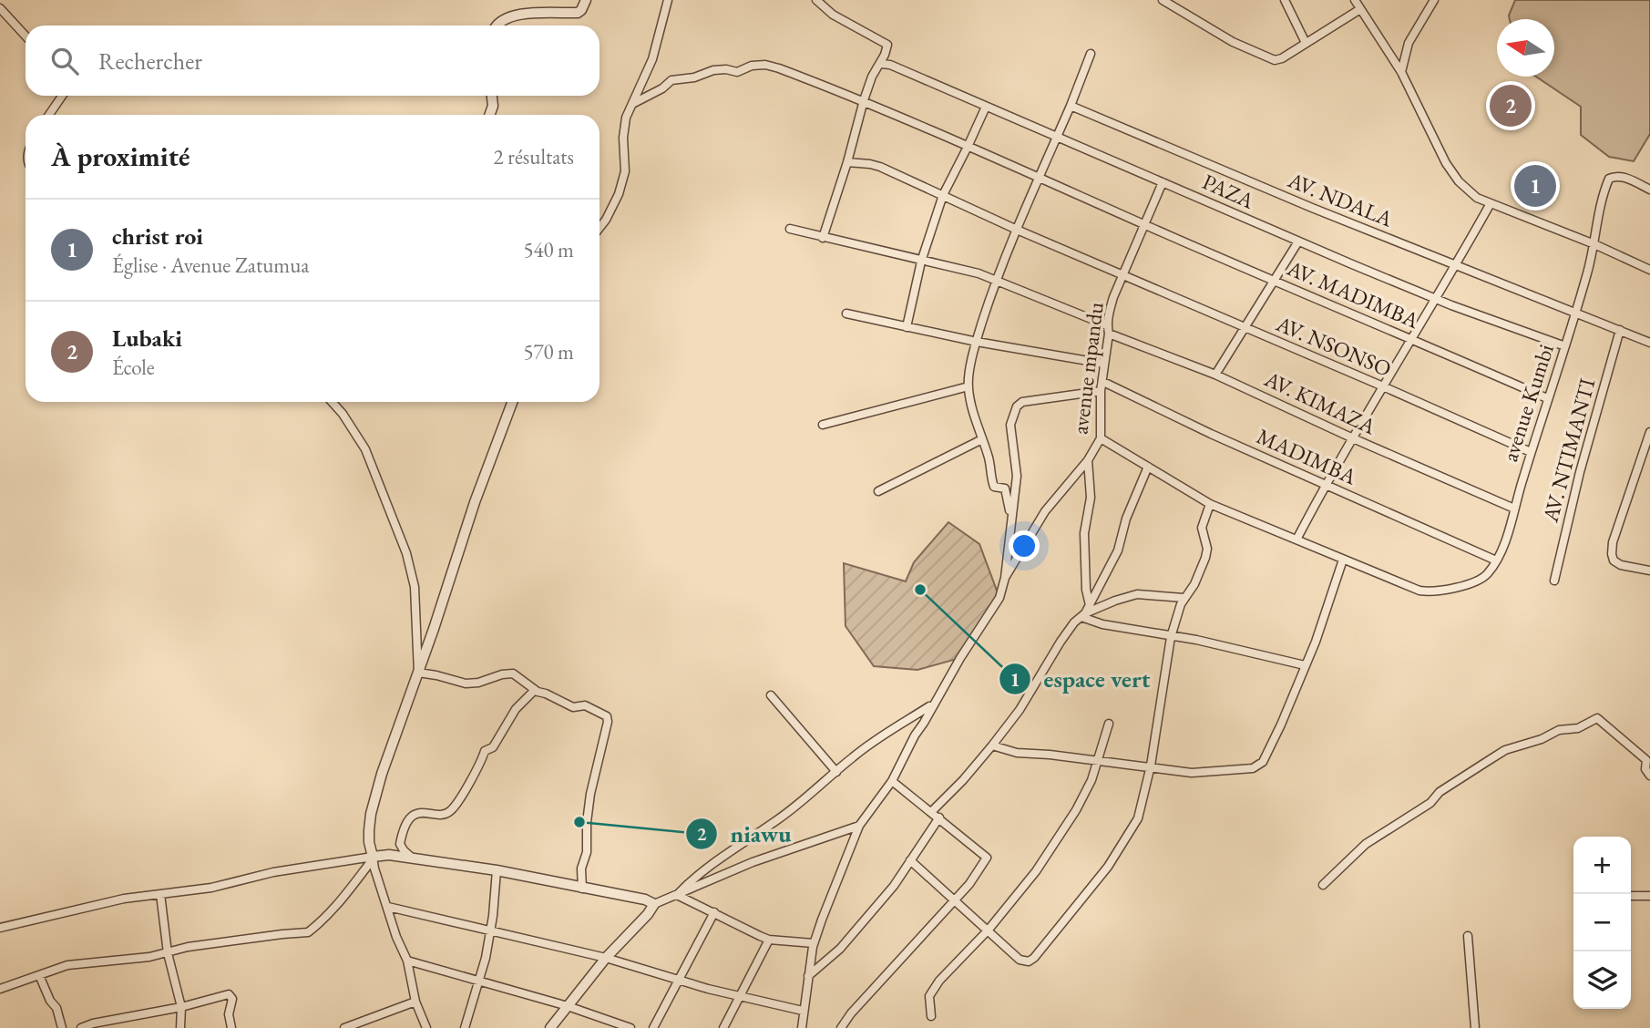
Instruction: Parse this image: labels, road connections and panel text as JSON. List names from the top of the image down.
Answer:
{
  "streets": {
    "street": [
      "PAZA",
      "AV. NDALA",
      "AV. MADIMBA",
      "AV. NSONSO",
      "avenue mpandu",
      "AV. KIMAZA",
      "avenue Kumbi",
      "AV. NTIMANTI",
      "MADIMBA"
    ]
  },
  "crossings": [
    ["PAZA", "avenue mpandu"],
    ["PAZA", "avenue Kumbi"],
    ["AV. NDALA", "avenue Kumbi"],
    ["AV. NDALA", "AV. NTIMANTI"],
    ["AV. MADIMBA", "avenue mpandu"],
    ["AV. MADIMBA", "avenue Kumbi"],
    ["AV. NSONSO", "avenue mpandu"],
    ["AV. NSONSO", "avenue Kumbi"],
    ["avenue mpandu", "AV. KIMAZA"],
    ["avenue mpandu", "MADIMBA"],
    ["AV. KIMAZA", "avenue Kumbi"],
    ["avenue Kumbi", "MADIMBA"]
  ],
  "places": ["espace vert", "niawu"],
  "north": "left",
  "page": {
    "search": "Rechercher",
    "pins": ["2", "1"],
    "heading": ["À proximité", "2 résultats"],
    "list": [
      {
        "mark": "1",
        "name": "christ roi",
        "note": "Église · Avenue Zatumua",
        "value": "540 m"
      },
      {
        "mark": "2",
        "name": "Lubaki",
        "note": "École",
        "value": "570 m"
      }
    ],
    "map_buttons": ["+", "−"]
  }
}
